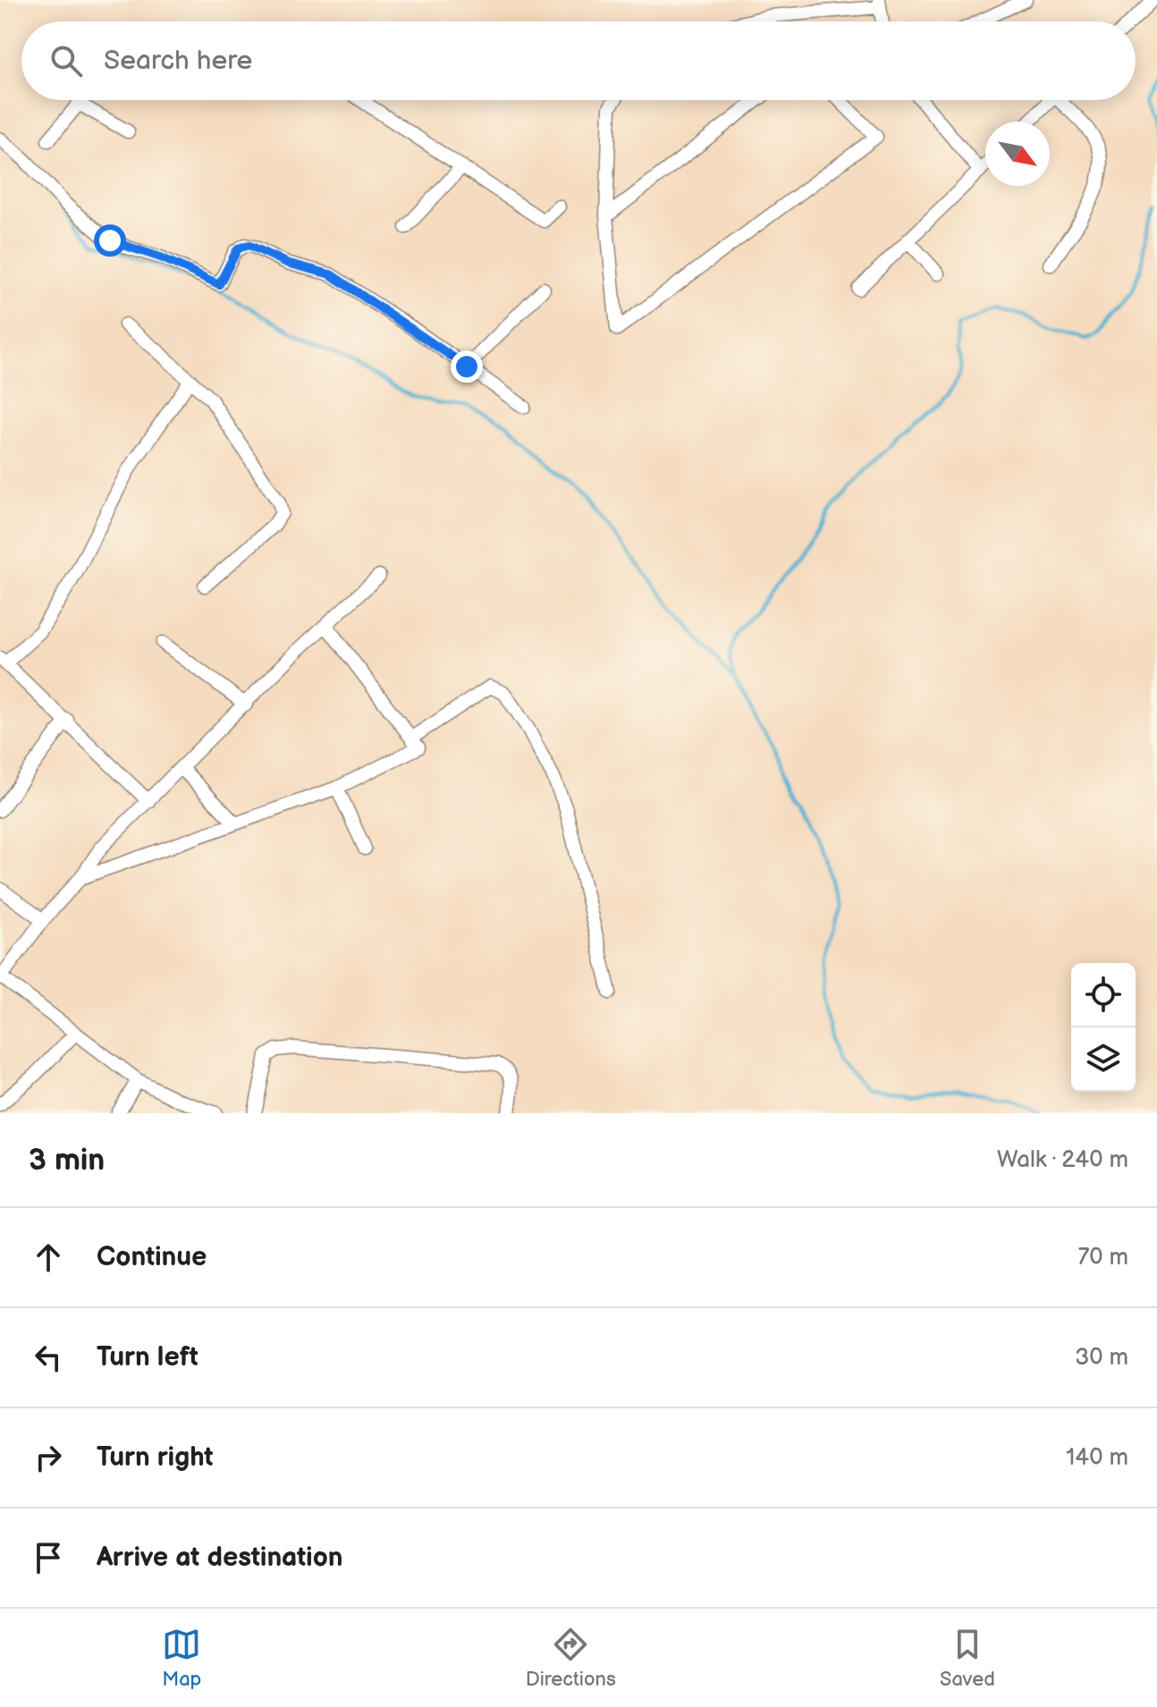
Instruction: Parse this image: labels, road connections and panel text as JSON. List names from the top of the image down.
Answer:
{
  "north": "bottom right",
  "page": {
    "search": "Search here",
    "heading": ["3 min", "Walk · 240 m"],
    "list": [
      ["Continue", "70 m"],
      ["Turn left", "30 m"],
      ["Turn right", "140 m"],
      "Arrive at destination"
    ],
    "nav": ["Map", "Directions", "Saved"]
  }
}
